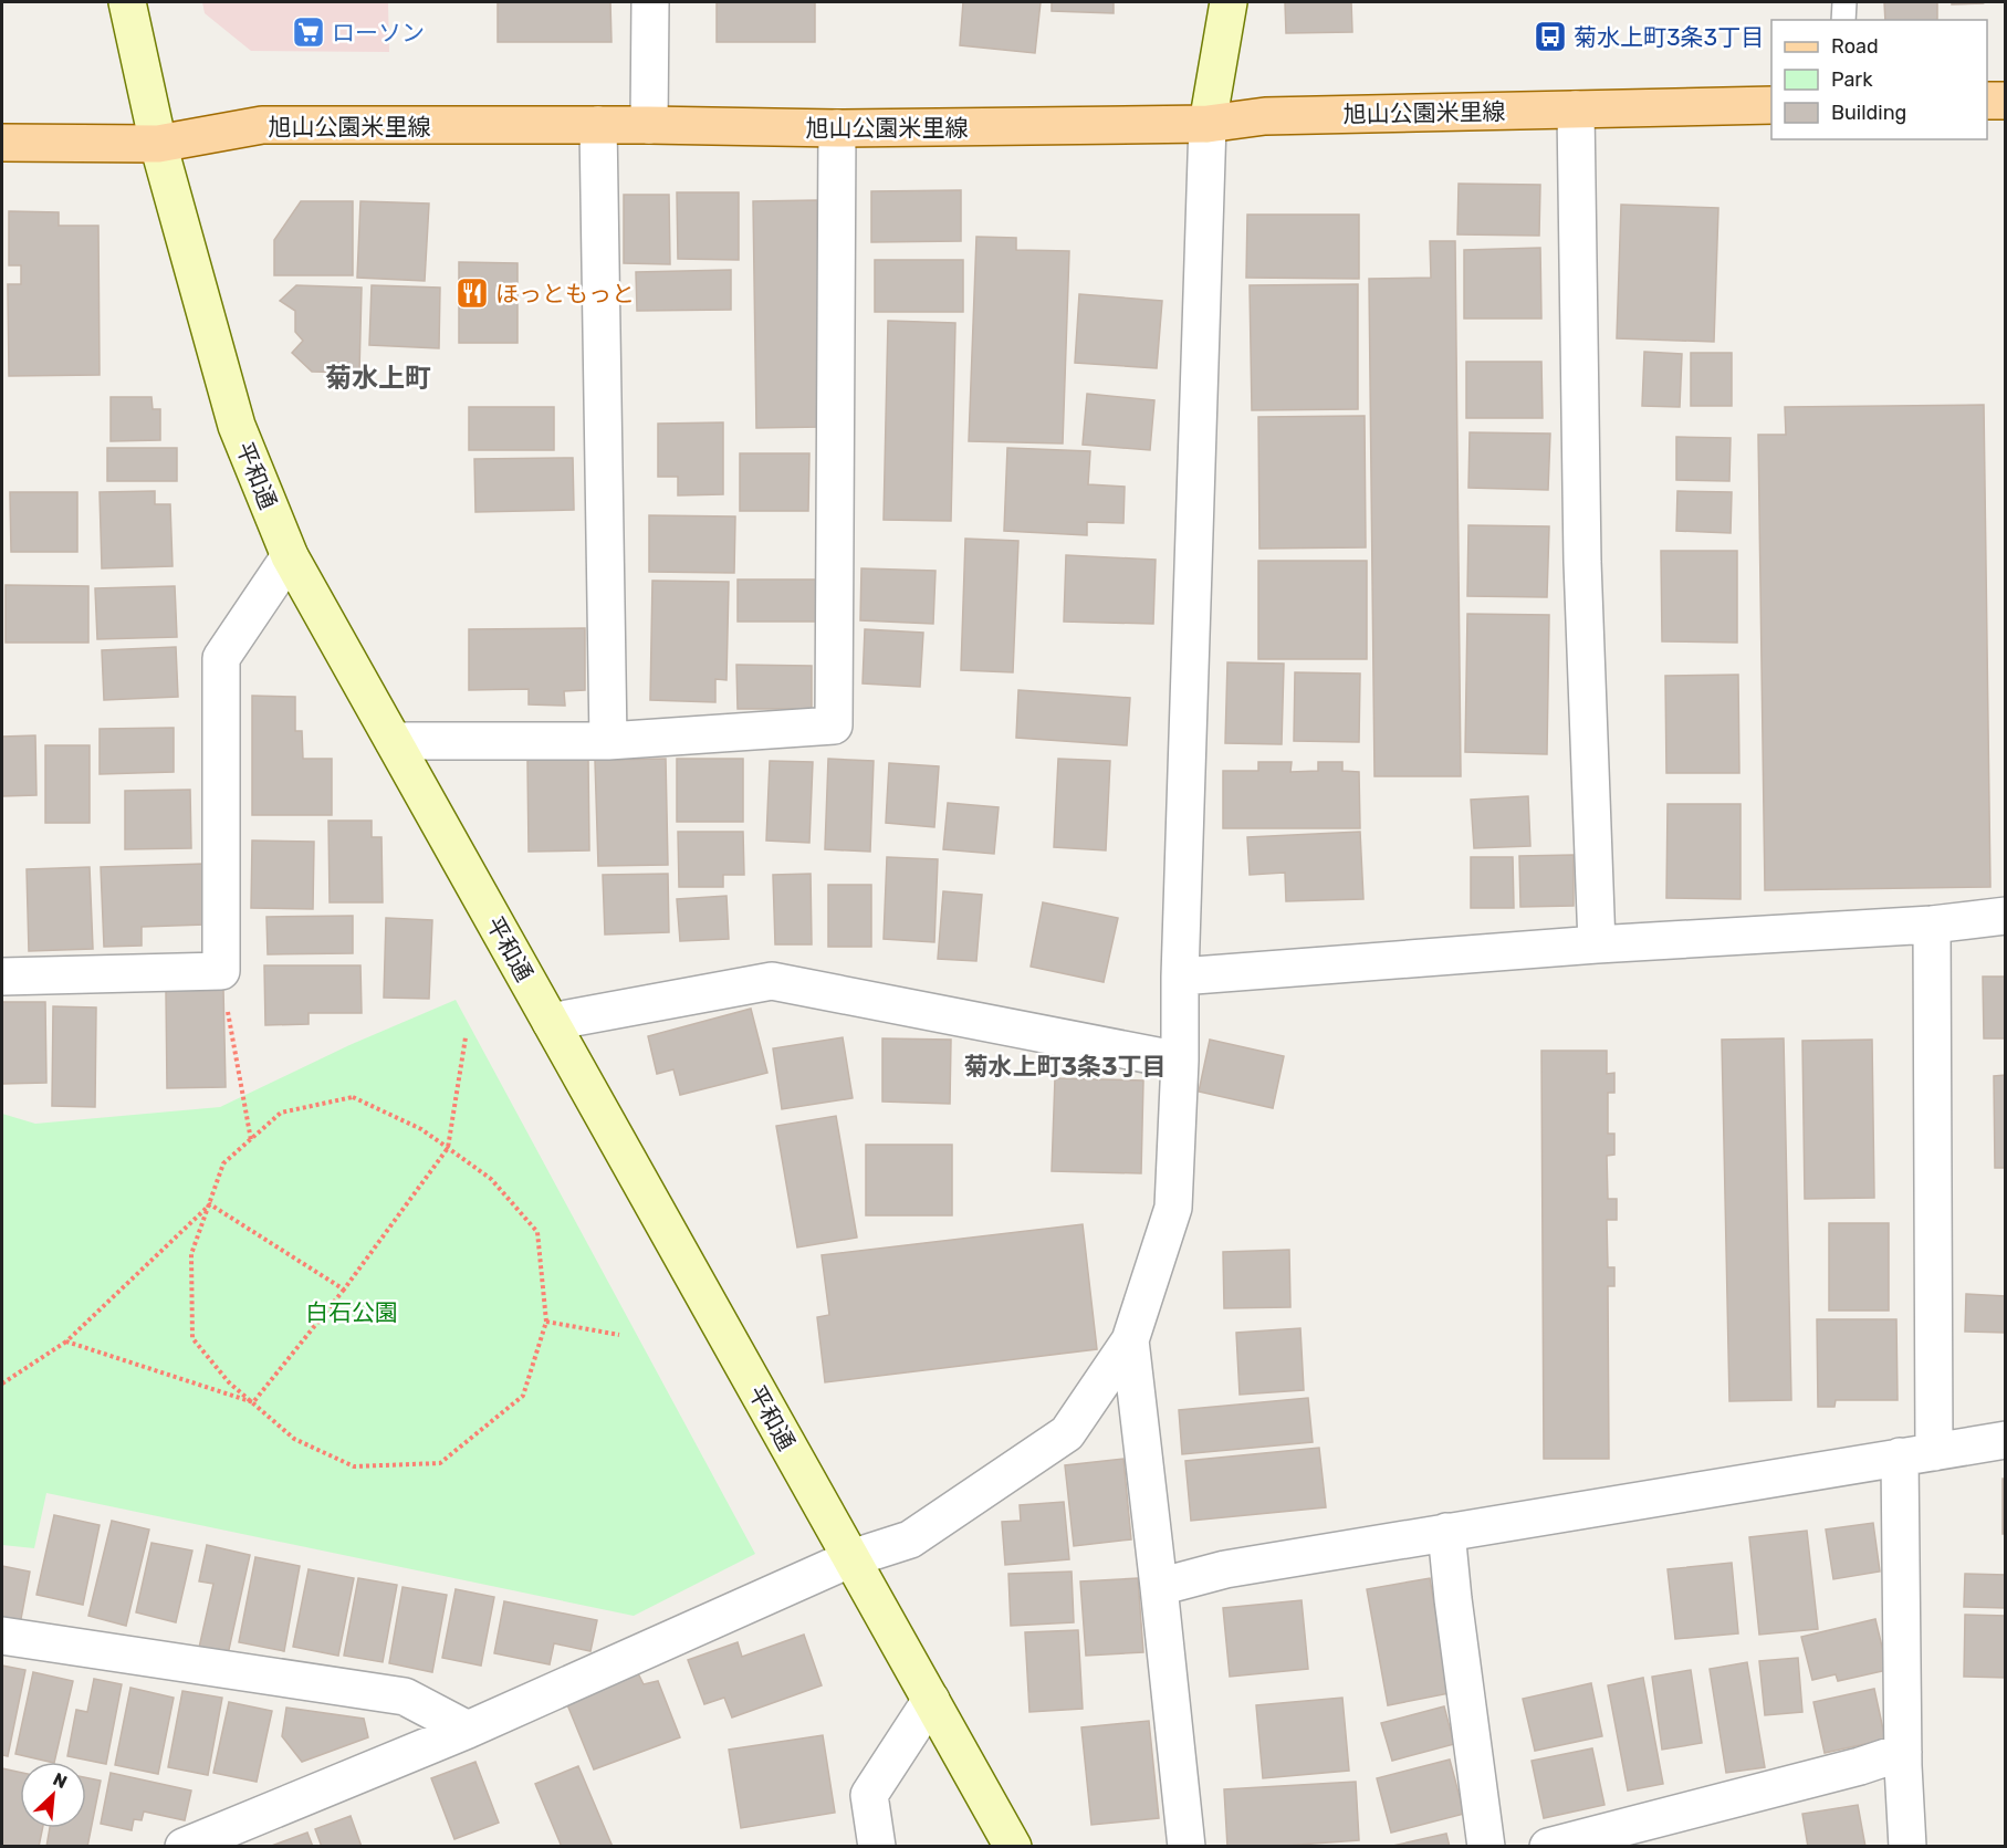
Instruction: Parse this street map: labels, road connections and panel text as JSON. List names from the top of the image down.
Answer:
{
  "streets": {
    "main road": ["旭山公園米里線"],
    "street": ["平和通"]
  },
  "crossings": [
    ["旭山公園米里線", "平和通"]
  ],
  "districts": ["菊水上町", "菊水上町3条3丁目"],
  "parks": ["白石公園"],
  "places": {
    "supermarket": ["ローソン"],
    "bus stop": ["菊水上町3条3丁目"],
    "restaurant": ["ほっともっと"]
  },
  "legend": ["Road", "Park", "Building"],
  "north": "top right"
}
